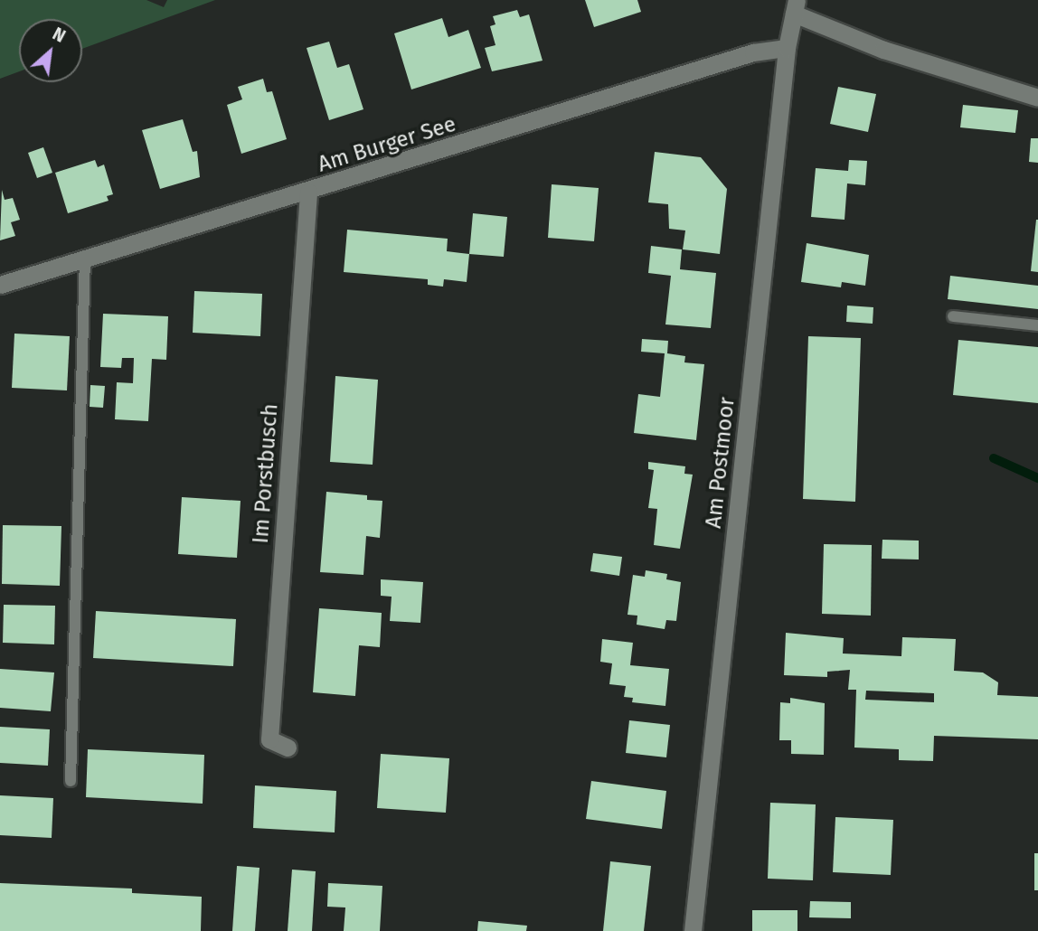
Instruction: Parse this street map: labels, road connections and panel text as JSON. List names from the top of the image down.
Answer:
{
  "streets": {
    "street": ["Am Burger See", "Am Postmoor", "Im Porstbusch"]
  },
  "crossings": [
    ["Am Burger See", "Am Postmoor"],
    ["Am Burger See", "Im Porstbusch"]
  ],
  "north": "top right"
}
